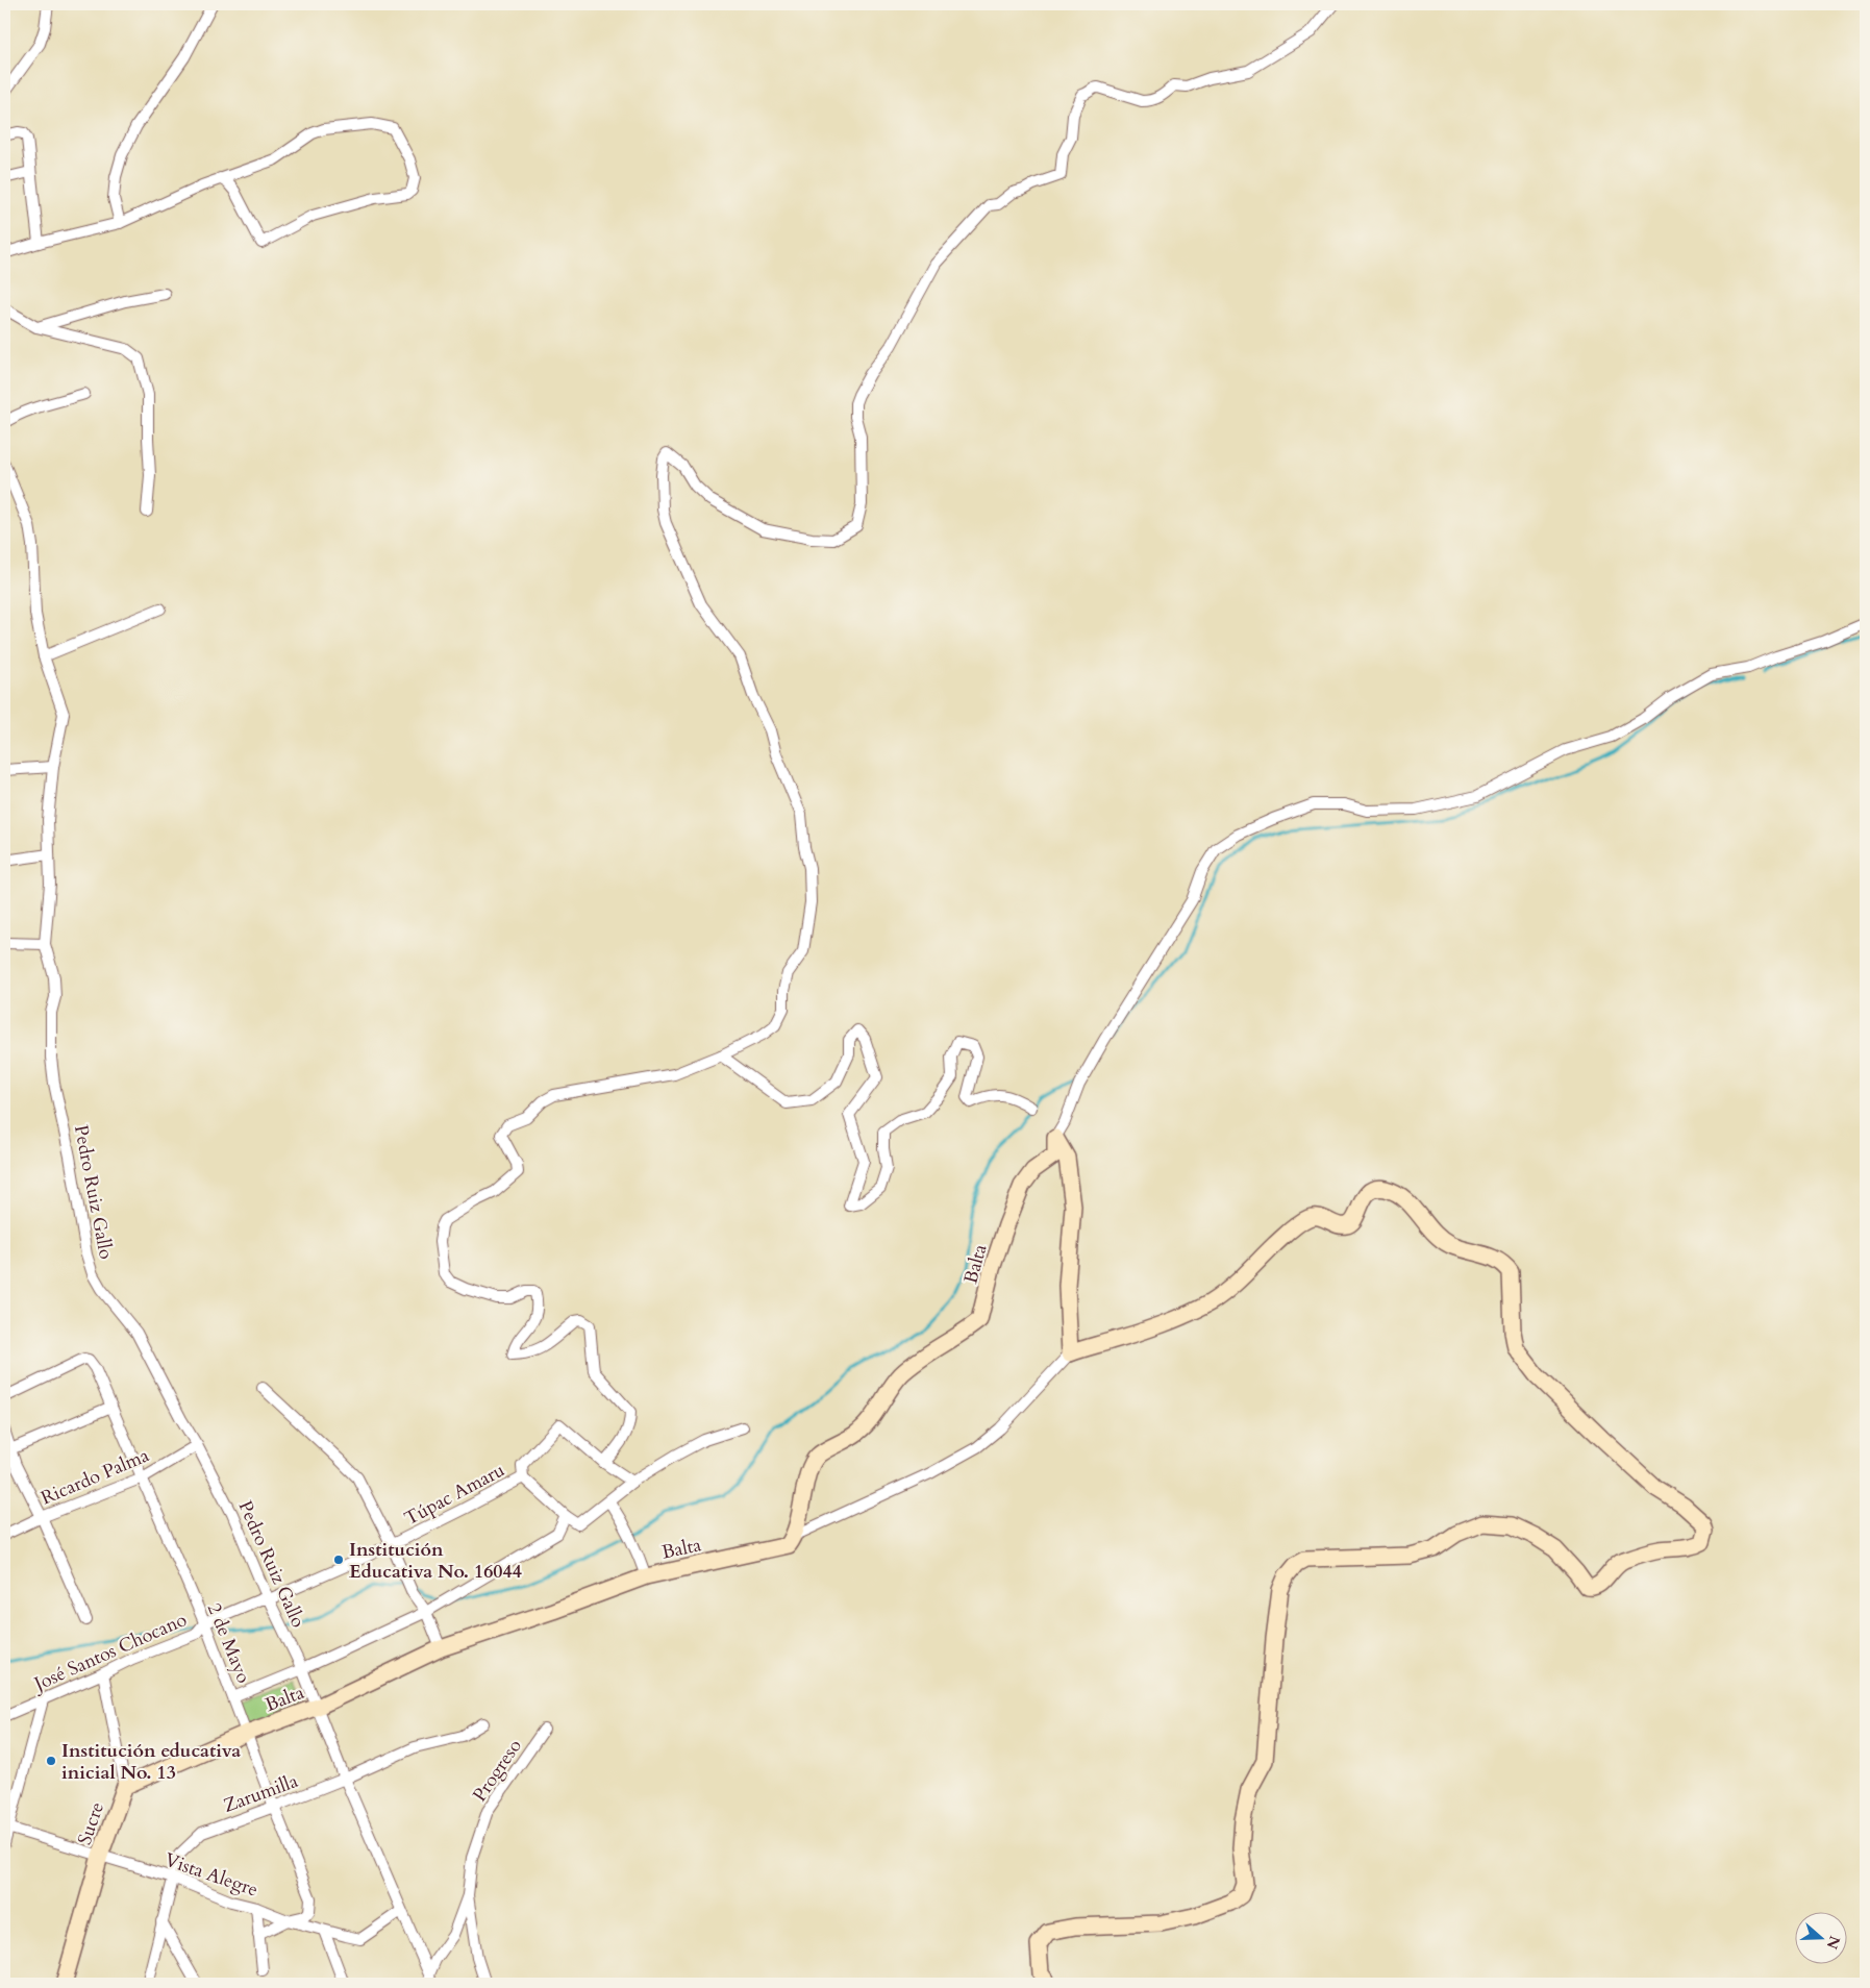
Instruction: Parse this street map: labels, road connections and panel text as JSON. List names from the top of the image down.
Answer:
{
  "streets": {
    "street": [
      "Pedro Ruiz Gallo",
      "Balta",
      "Ricardo Palma",
      "Túpac Amaru",
      "2 de Mayo",
      "José Santos Chocano",
      "Progreso",
      "Zarumilla",
      "Sucre",
      "Vista Alegre"
    ]
  },
  "crossings": [
    ["Pedro Ruiz Gallo", "Balta"],
    ["Pedro Ruiz Gallo", "Ricardo Palma"],
    ["Pedro Ruiz Gallo", "Túpac Amaru"],
    ["Pedro Ruiz Gallo", "Zarumilla"],
    ["Pedro Ruiz Gallo", "Vista Alegre"],
    ["Balta", "2 de Mayo"],
    ["Balta", "Sucre"],
    ["Ricardo Palma", "2 de Mayo"],
    ["Túpac Amaru", "2 de Mayo"],
    ["Túpac Amaru", "José Santos Chocano"],
    ["2 de Mayo", "José Santos Chocano"],
    ["2 de Mayo", "Zarumilla"],
    ["2 de Mayo", "Vista Alegre"],
    ["José Santos Chocano", "Sucre"],
    ["Zarumilla", "Vista Alegre"],
    ["Sucre", "Vista Alegre"]
  ],
  "places": ["Institución Educativa No. 16044", "Institución educativa inicial No. 13"],
  "north": "right"
}
